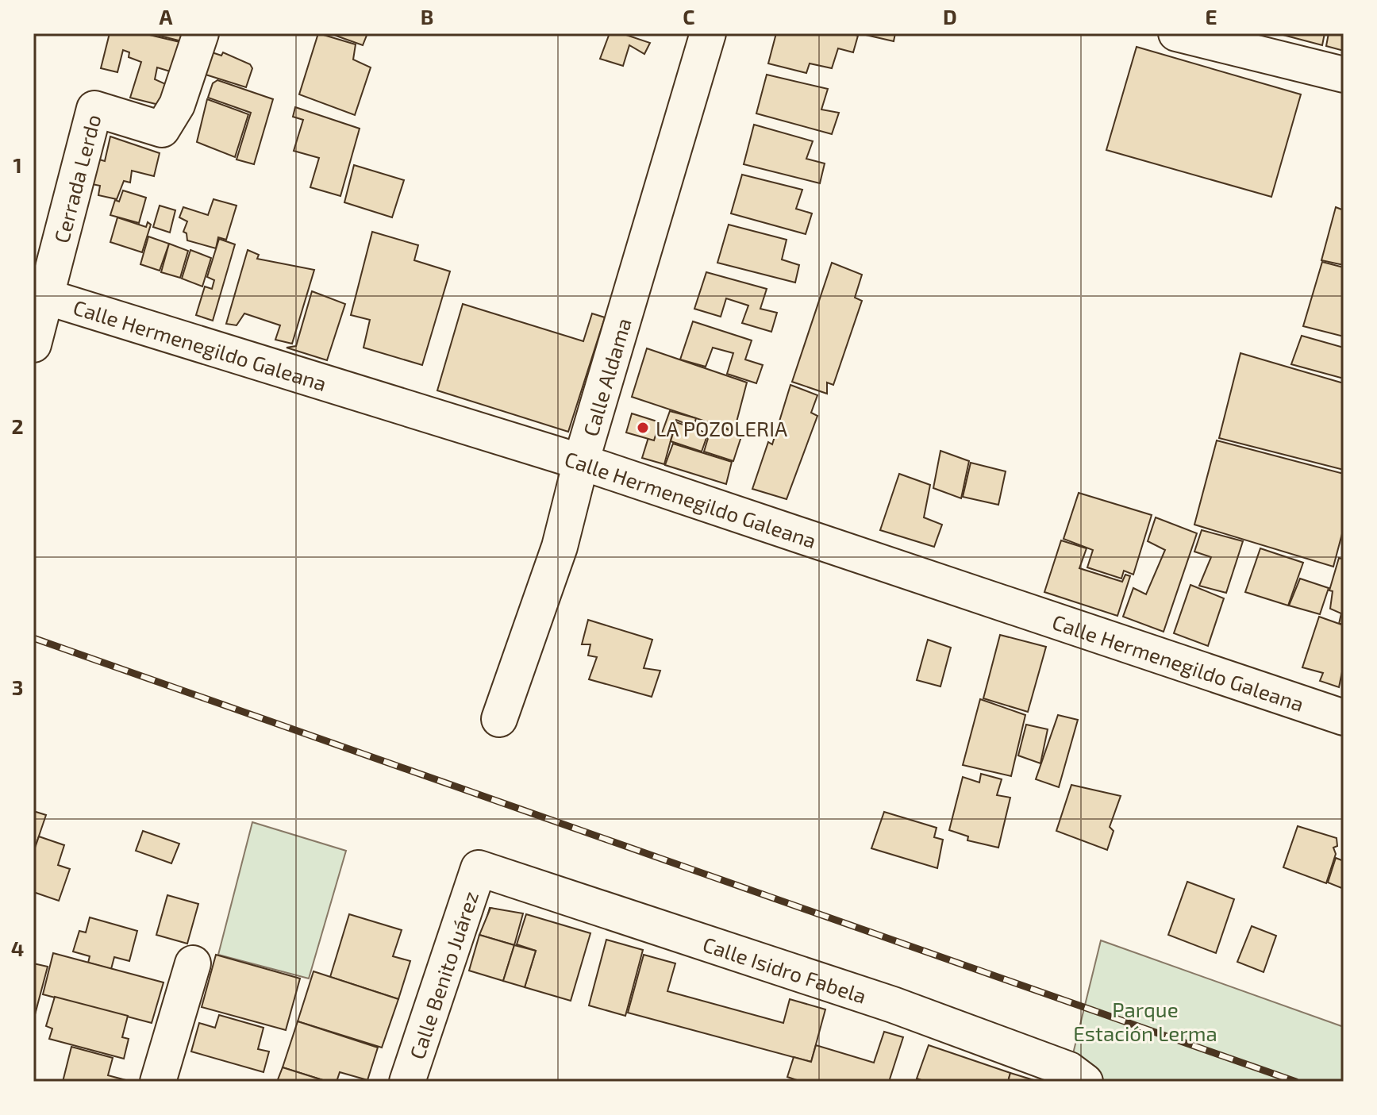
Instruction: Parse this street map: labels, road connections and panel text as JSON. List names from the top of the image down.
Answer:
{
  "streets": {
    "street": [
      "Cerrada Lerdo",
      "Calle Hermenegildo Galeana",
      "Calle Aldama",
      "Calle Isidro Fabela",
      "Calle Benito Juárez"
    ]
  },
  "crossings": [
    ["Cerrada Lerdo", "Calle Hermenegildo Galeana"],
    ["Calle Hermenegildo Galeana", "Calle Aldama"],
    ["Calle Isidro Fabela", "Calle Benito Juárez"]
  ],
  "parks": ["Parque Estación Lerma"],
  "places": ["LA POZOLERIA"],
  "grid": {
    "columns": [
      "A",
      "B",
      "C",
      "D",
      "E"
    ],
    "rows": [
      "1",
      "2",
      "3",
      "4"
    ]
  }
}
